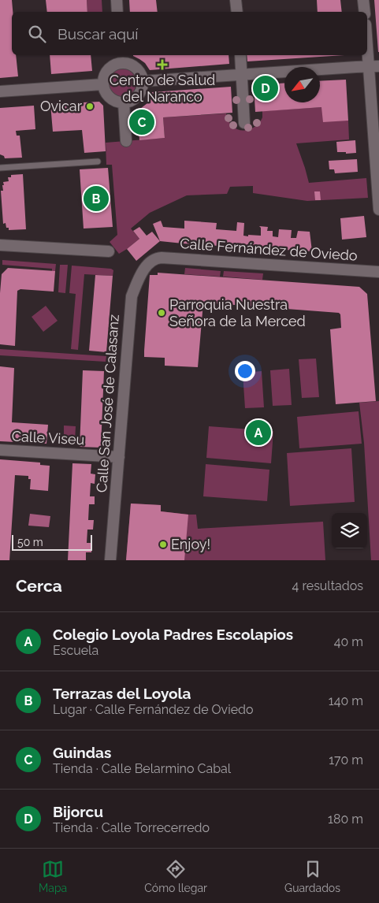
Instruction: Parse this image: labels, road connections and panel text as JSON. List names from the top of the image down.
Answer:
{
  "streets": {
    "street": ["Calle Fernández de Oviedo", "Calle San José de Calasanz", "Calle Viseu"]
  },
  "crossings": [
    ["Calle Fernández de Oviedo", "Calle San José de Calasanz"],
    ["Calle San José de Calasanz", "Calle Viseu"]
  ],
  "places": {
    "health": ["Centro de Salud del Naranco"],
    "other": ["Ovicar", "Parroquia Nuestra Señora de la Merced", "Enjoy!"]
  },
  "scale_bar": "50 m",
  "north": "bottom left",
  "page": {
    "search": "Buscar aquí",
    "pins": [
      "D",
      "C",
      "B",
      "A"
    ],
    "scale": "50 m",
    "heading": ["Cerca", "4 resultados"],
    "list": [
      {
        "mark": "A",
        "name": "Colegio Loyola Padres Escolapios",
        "note": "Escuela",
        "value": "40 m"
      },
      {
        "mark": "B",
        "name": "Terrazas del Loyola",
        "note": "Lugar · Calle Fernández de Oviedo",
        "value": "140 m"
      },
      {
        "mark": "C",
        "name": "Guindas",
        "note": "Tienda · Calle Belarmino Cabal",
        "value": "170 m"
      },
      {
        "mark": "D",
        "name": "Bijorcu",
        "note": "Tienda · Calle Torrecerredo",
        "value": "180 m"
      }
    ],
    "nav": ["Mapa", "Cómo llegar", "Guardados"]
  }
}
